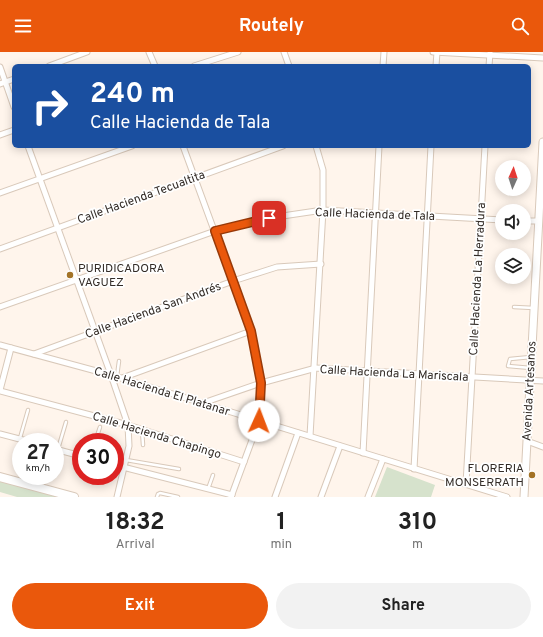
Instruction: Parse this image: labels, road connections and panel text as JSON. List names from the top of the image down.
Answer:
{
  "streets": {
    "main road": ["Avenida Artesanos"],
    "street": [
      "Calle Hacienda Tecualtita",
      "Calle Hacienda de Tala",
      "Calle Hacienda La Herradura",
      "Calle Hacienda San Andrés",
      "Calle Hacienda La Mariscala",
      "Calle Hacienda El Platanar",
      "Calle Hacienda Chapingo"
    ]
  },
  "crossings": [
    ["Calle Hacienda de Tala", "Calle Hacienda La Herradura"],
    ["Calle Hacienda La Herradura", "Calle Hacienda La Mariscala"],
    ["Calle Hacienda La Herradura", "Calle Hacienda El Platanar"],
    ["Calle Hacienda San Andrés", "Calle Hacienda El Platanar"],
    ["Calle Hacienda La Mariscala", "Calle Hacienda El Platanar"],
    ["Calle Hacienda La Mariscala", "Avenida Artesanos"]
  ],
  "places": ["PURIDICADORA VAGUEZ", "FLORERIA MONSERRATH"],
  "north": "top",
  "page": {
    "header": "Routely",
    "turn": ["240 m", "Calle Hacienda de Tala"],
    "speed": "27 km/h",
    "limit": "30",
    "eta": [
      "18:32",
      "Arrival",
      "1",
      "min",
      "310",
      "m"
    ],
    "buttons": ["Exit", "Share"]
  }
}
